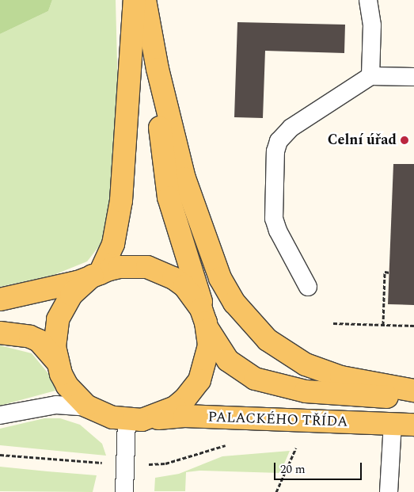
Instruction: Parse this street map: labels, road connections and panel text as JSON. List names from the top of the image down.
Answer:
{
  "streets": {
    "main road": ["PALACKÉHO TŘÍDA"]
  },
  "places": ["Celní úřad"],
  "scale_bar": "20 m"
}
